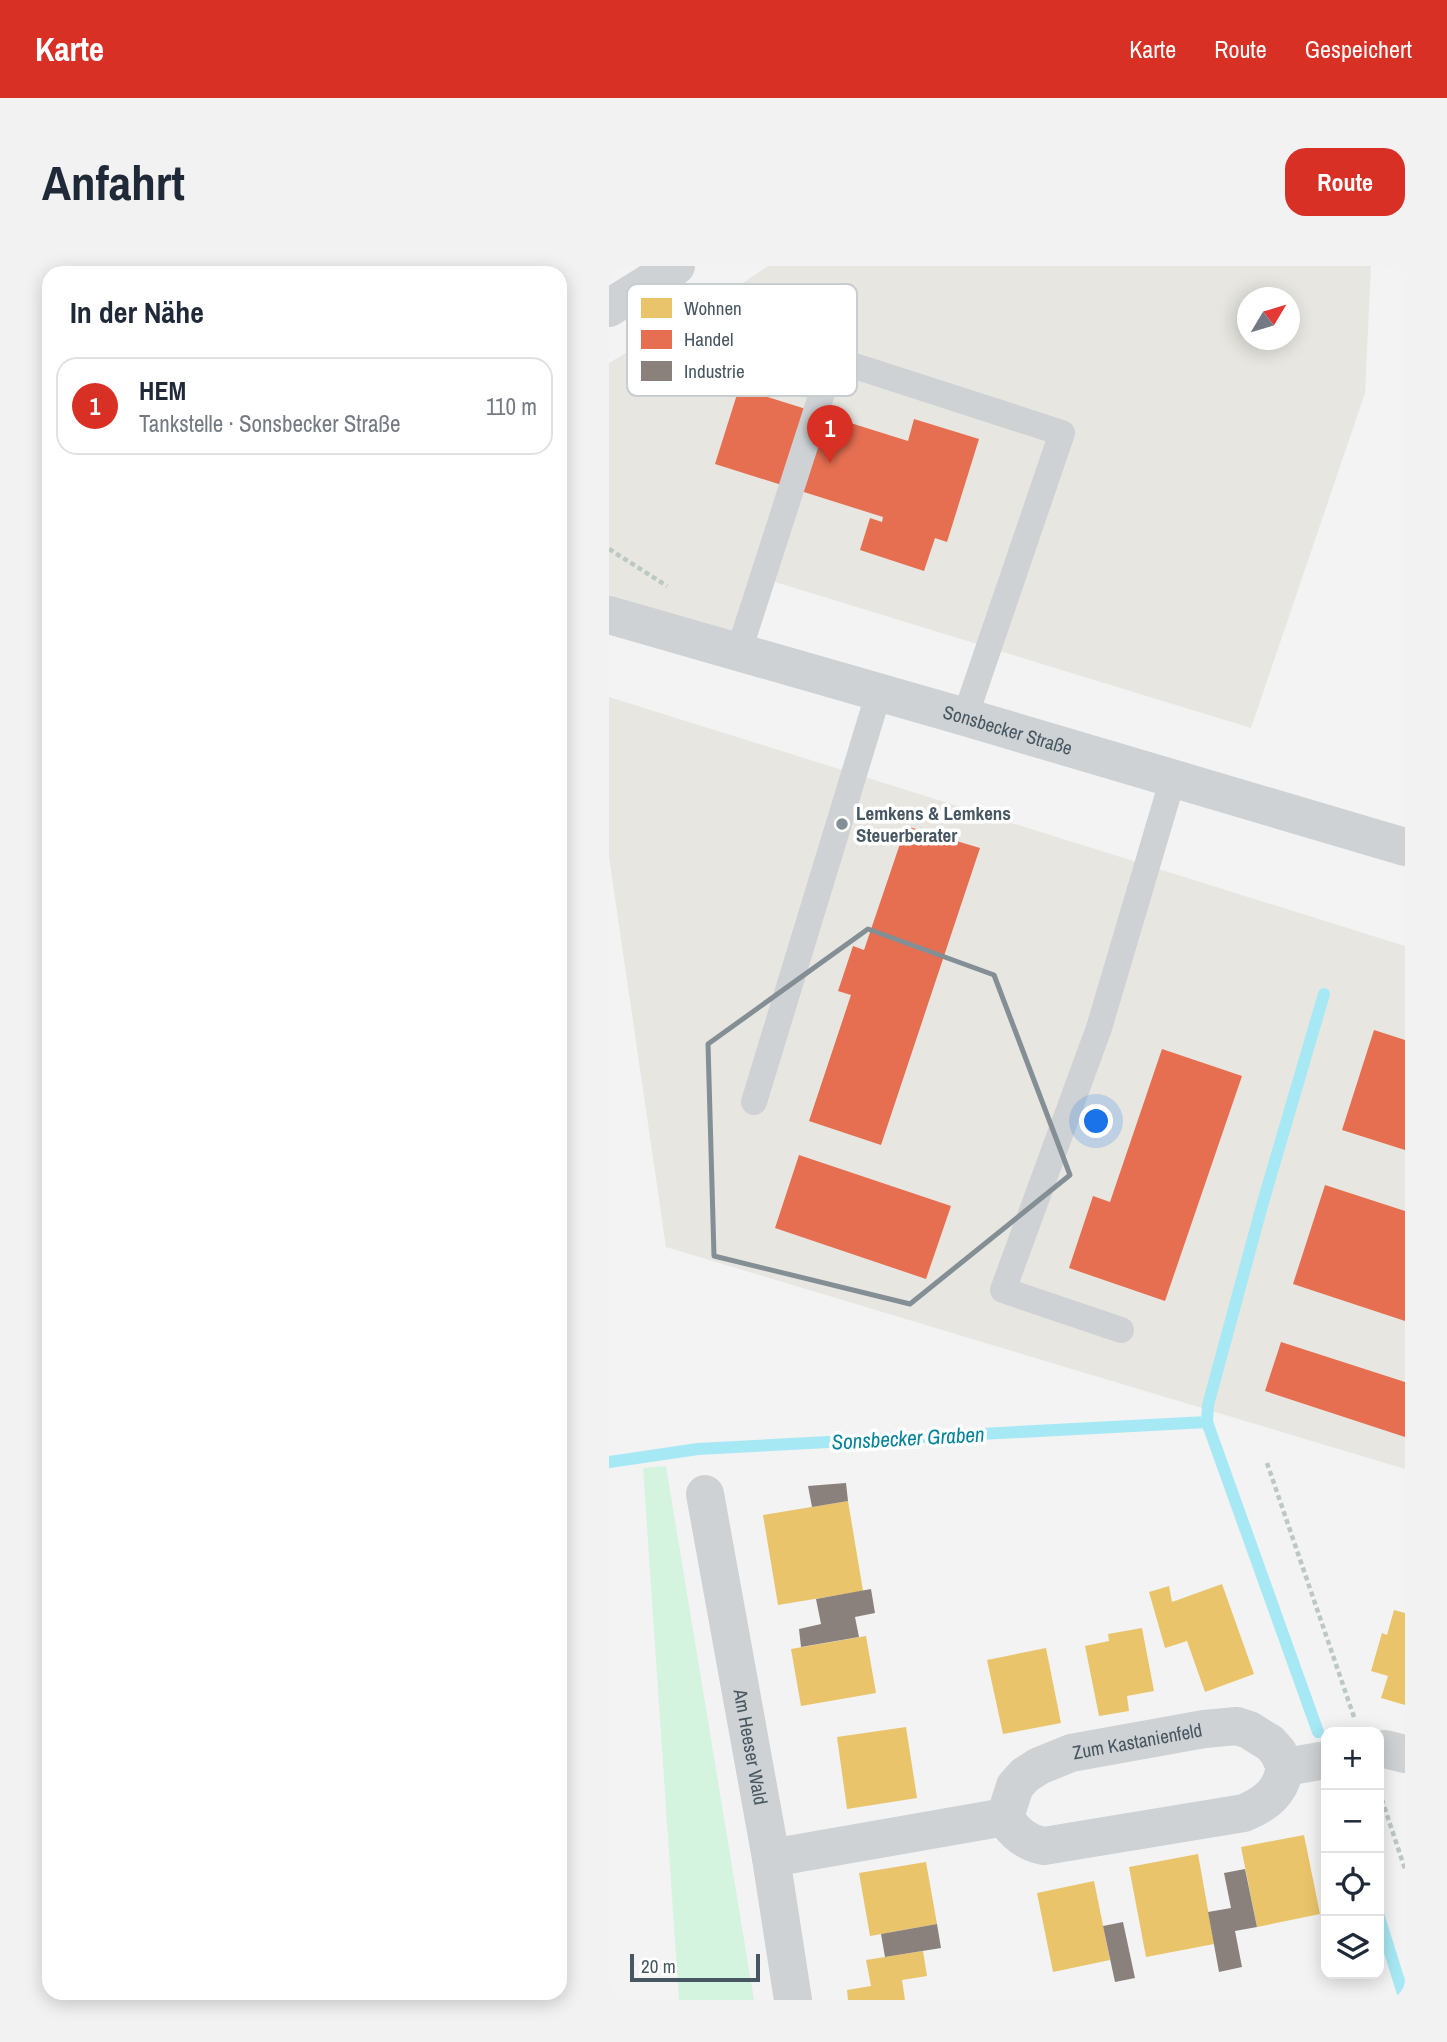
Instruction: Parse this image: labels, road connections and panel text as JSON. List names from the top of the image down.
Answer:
{
  "streets": {
    "street": ["Sonsbecker Straße", "Zum Kastanienfeld", "Am Heeser Wald"]
  },
  "water": ["Sonsbecker Graben"],
  "places": ["Lemkens & Lemkens Steuerberater"],
  "legend": ["Wohnen", "Handel", "Industrie"],
  "scale_bar": "20 m",
  "north": "top right",
  "page": {
    "header": "Karte",
    "nav": ["Karte", "Route", "Gespeichert"],
    "buttons": "Route",
    "title": "Anfahrt",
    "heading": "In der Nähe",
    "list": [
      {
        "mark": "1",
        "name": "HEM",
        "note": "Tankstelle · Sonsbecker Straße",
        "value": "110 m"
      }
    ],
    "pins": "1",
    "map_buttons": ["+", "−"],
    "scale": "20 m"
  }
}
